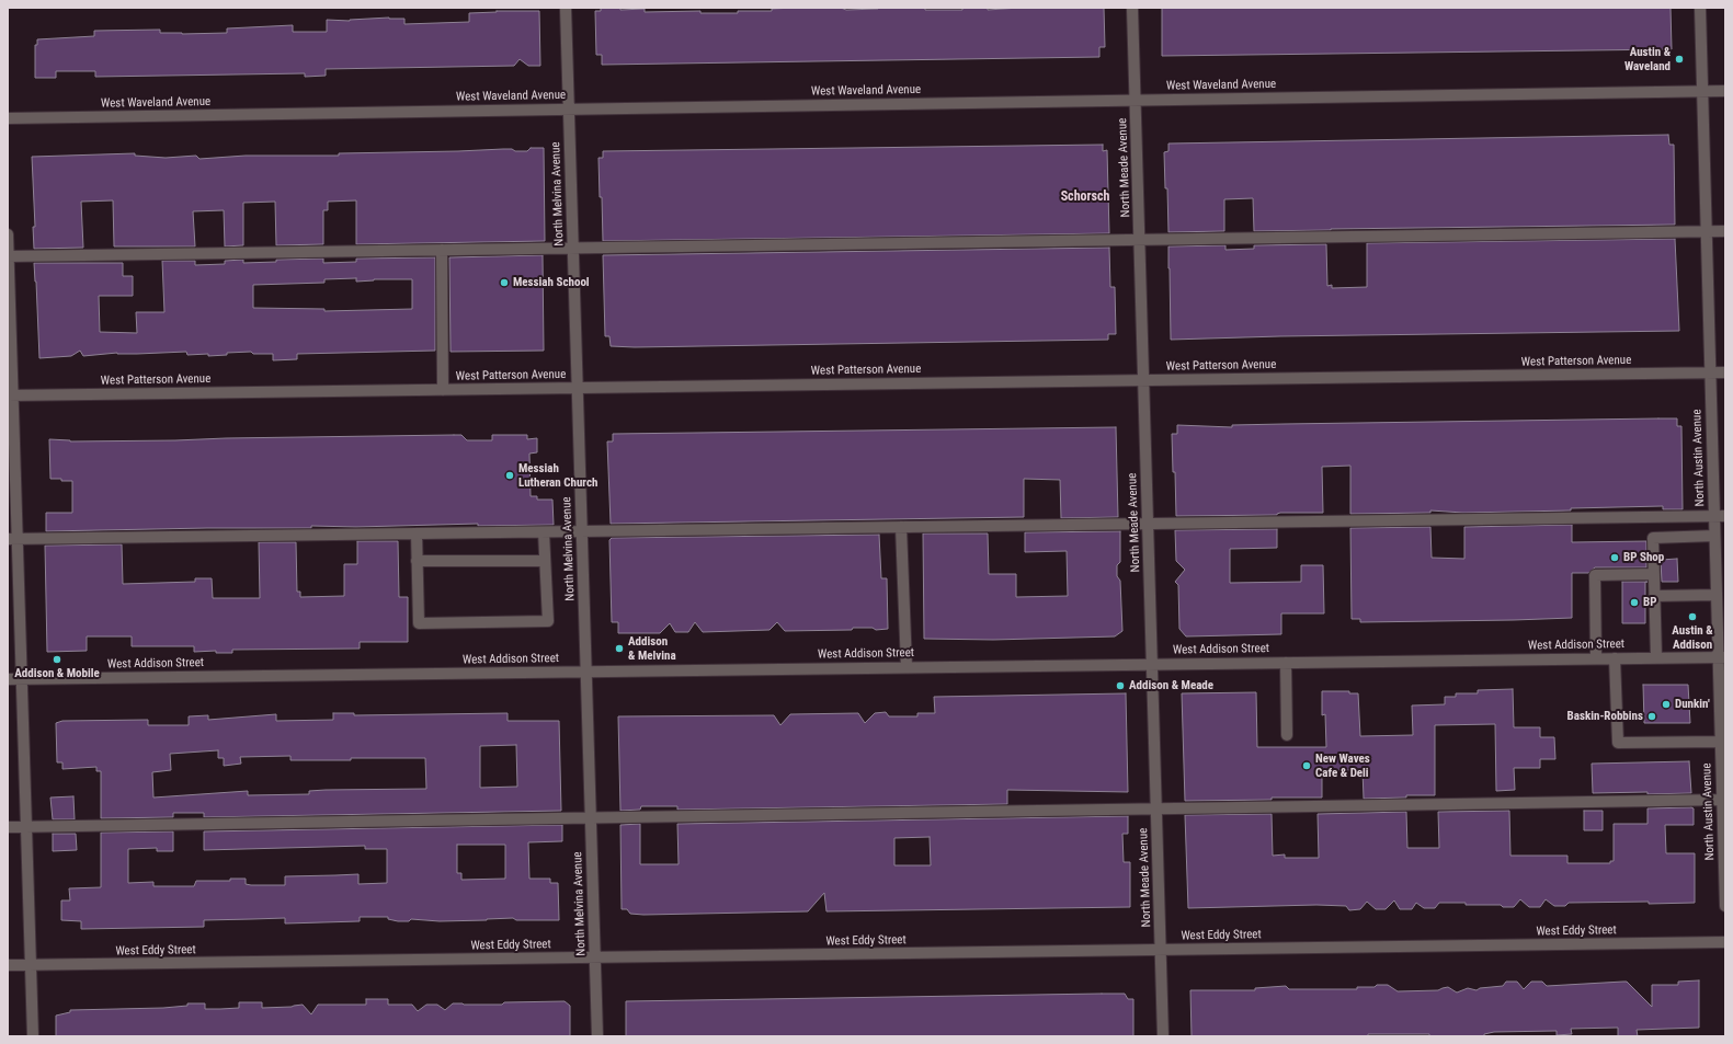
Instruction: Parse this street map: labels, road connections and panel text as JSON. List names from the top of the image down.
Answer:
{
  "streets": {
    "street": [
      "West Waveland Avenue",
      "North Meade Avenue",
      "North Melvina Avenue",
      "West Patterson Avenue",
      "North Austin Avenue",
      "West Addison Street",
      "West Eddy Street"
    ]
  },
  "crossings": [
    ["West Waveland Avenue", "North Meade Avenue"],
    ["West Waveland Avenue", "North Melvina Avenue"],
    ["West Waveland Avenue", "North Austin Avenue"],
    ["North Meade Avenue", "West Patterson Avenue"],
    ["North Meade Avenue", "West Addison Street"],
    ["North Meade Avenue", "West Eddy Street"],
    ["North Melvina Avenue", "West Patterson Avenue"],
    ["North Melvina Avenue", "West Addison Street"],
    ["North Melvina Avenue", "West Eddy Street"],
    ["West Patterson Avenue", "North Austin Avenue"],
    ["North Austin Avenue", "West Addison Street"]
  ],
  "districts": ["Schorsch"],
  "places": [
    "Austin & Waveland",
    "Messiah School",
    "Messiah Lutheran Church",
    "BP Shop",
    "BP",
    "Austin & Addison",
    "Addison & Melvina",
    "Addison & Mobile",
    "Addison & Meade",
    "Dunkin'",
    "Baskin-Robbins",
    "New Waves Cafe & Deli"
  ]
}
